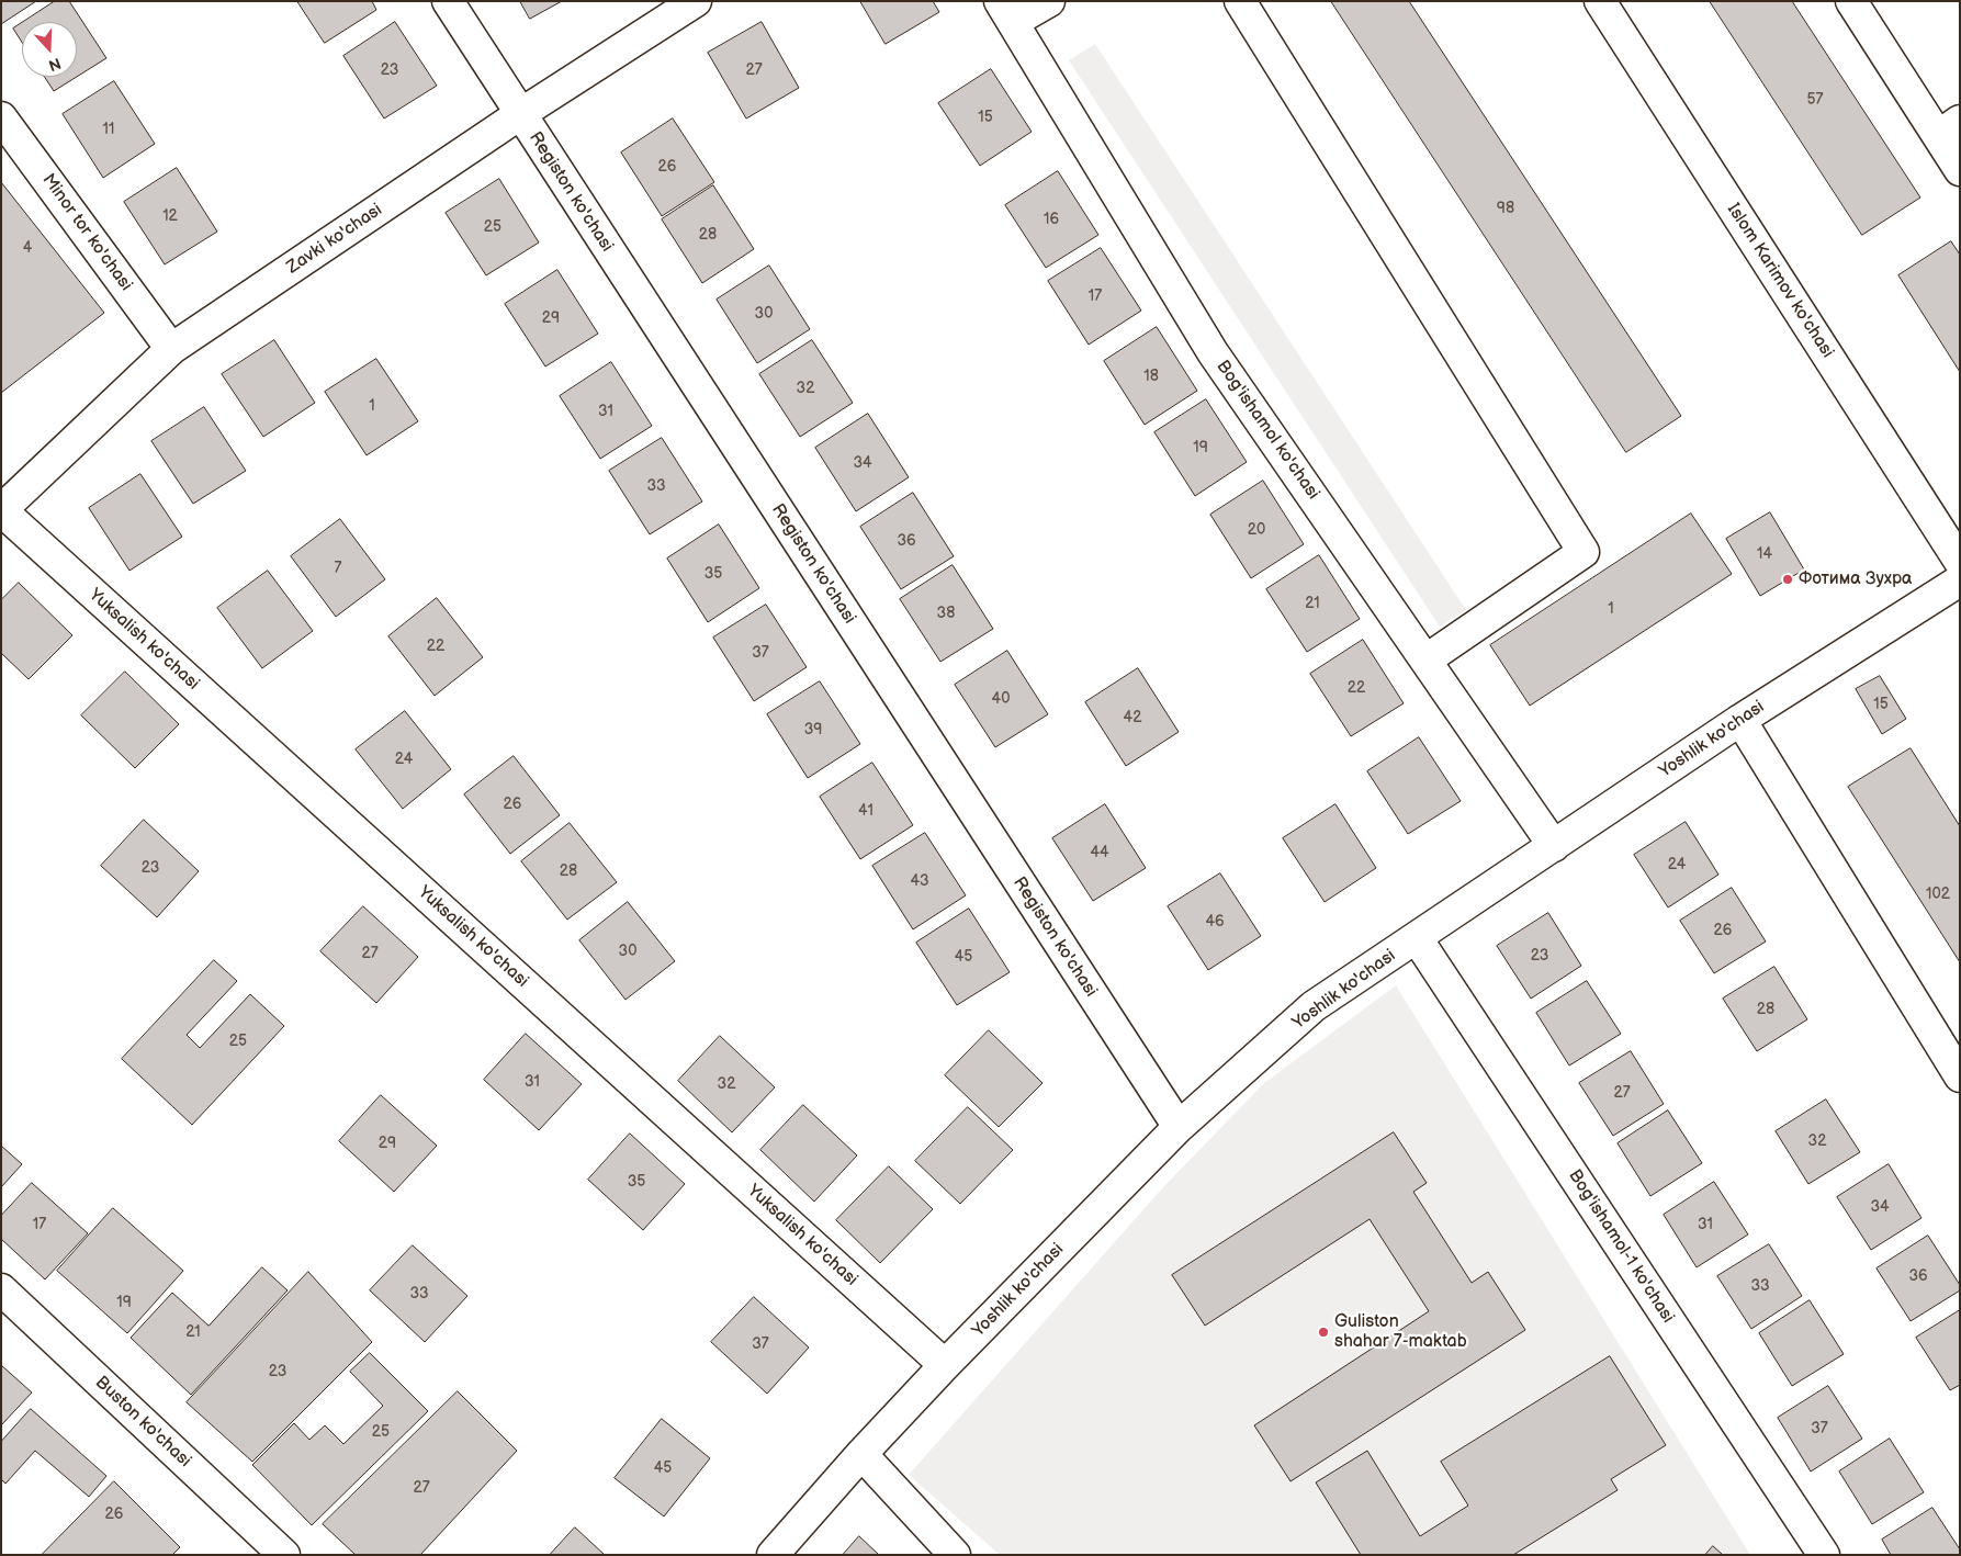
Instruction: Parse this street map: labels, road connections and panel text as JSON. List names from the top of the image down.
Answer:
{
  "streets": {
    "street": [
      "Registon ko'chasi",
      "Minor tor ko'chasi",
      "Zavki ko'chasi",
      "Islom Karimov ko'chasi",
      "Bog'ishamol ko'chasi",
      "Yuksalish ko'chasi",
      "Yoshlik ko'chasi",
      "Bog'ishamol-1 ko'chasi",
      "Buston ko'chasi"
    ]
  },
  "crossings": [
    ["Registon ko'chasi", "Zavki ko'chasi"],
    ["Registon ko'chasi", "Yoshlik ko'chasi"],
    ["Minor tor ko'chasi", "Zavki ko'chasi"],
    ["Zavki ko'chasi", "Yuksalish ko'chasi"],
    ["Bog'ishamol ko'chasi", "Yoshlik ko'chasi"],
    ["Yuksalish ko'chasi", "Yoshlik ko'chasi"],
    ["Yoshlik ko'chasi", "Bog'ishamol-1 ko'chasi"]
  ],
  "places": ["Фотима Зухра", "Guliston shahar 7-maktab"],
  "house_numbers": [
    "23",
    "27",
    "57",
    "15",
    "11",
    "26",
    "98",
    "12",
    "16",
    "25",
    "28",
    "4",
    "17",
    "30",
    "29",
    "18",
    "32",
    "1",
    "31",
    "19",
    "34",
    "33",
    "20",
    "36",
    "14",
    "7",
    "35",
    "21",
    "1",
    "38",
    "22",
    "37",
    "22",
    "40",
    "15",
    "42",
    "39",
    "24",
    "26",
    "41",
    "44",
    "24",
    "23",
    "28",
    "43",
    "102",
    "46",
    "26",
    "30",
    "27",
    "23",
    "45",
    "28",
    "25",
    "31",
    "32",
    "27",
    "32",
    "29",
    "35",
    "34",
    "17",
    "31",
    "36",
    "33",
    "33",
    "19",
    "21",
    "37",
    "23",
    "37",
    "25",
    "45",
    "27",
    "26"
  ],
  "north": "bottom"
}
